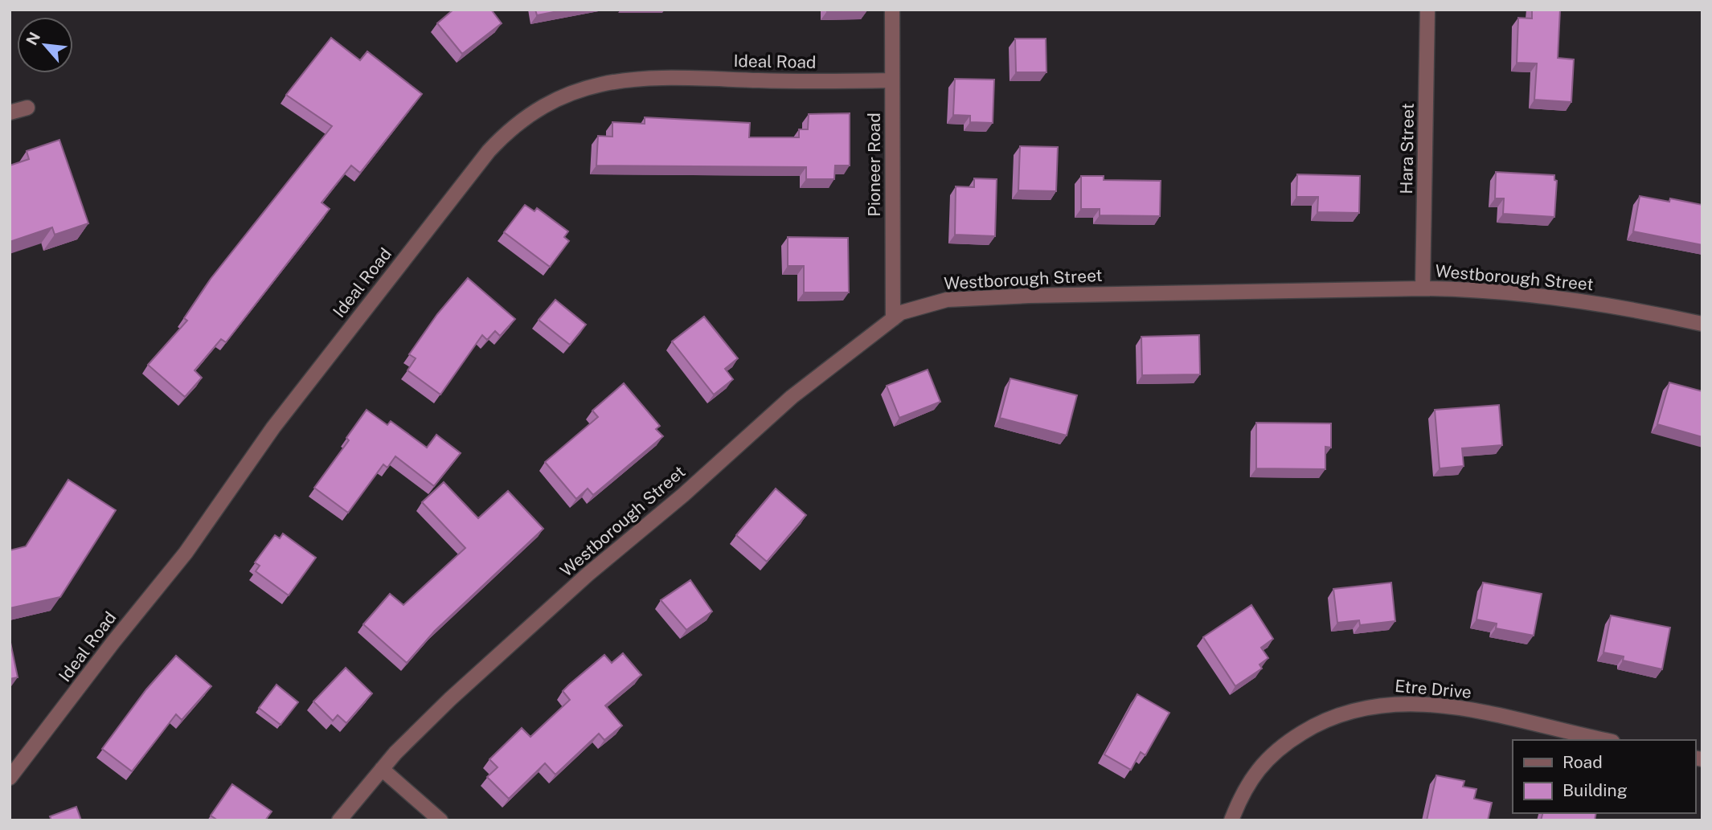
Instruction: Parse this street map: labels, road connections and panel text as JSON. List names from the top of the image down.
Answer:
{
  "streets": {
    "street": [
      "Ideal Road",
      "Hara Street",
      "Pioneer Road",
      "Westborough Street",
      "Etre Drive"
    ]
  },
  "crossings": [
    ["Ideal Road", "Pioneer Road"],
    ["Hara Street", "Westborough Street"],
    ["Pioneer Road", "Westborough Street"]
  ],
  "legend": ["Road", "Building"],
  "north": "top left"
}
